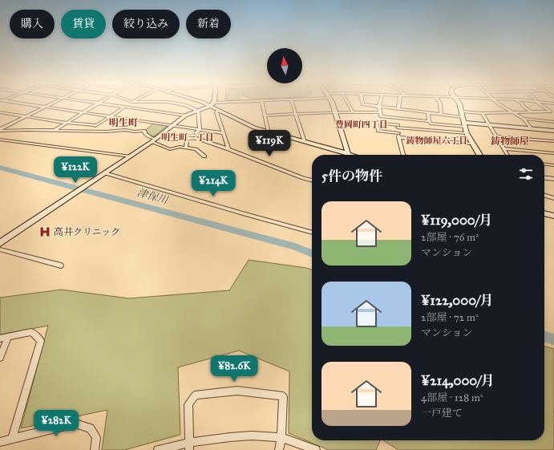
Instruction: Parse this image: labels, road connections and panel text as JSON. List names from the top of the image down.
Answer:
{
  "districts": [
    "明生町",
    "豊岡町四丁目",
    "明生町三丁目",
    "鋳物師屋六丁目",
    "鋳物師屋"
  ],
  "water": ["津保川"],
  "places": {
    "hospital": ["高井クリニック"]
  },
  "north": "top",
  "page": {
    "chip": [
      "購入",
      "賃貸",
      "絞り込み",
      "新着"
    ],
    "price": [
      "¥119K",
      "¥122K",
      "¥214K",
      "¥82.6K",
      "¥282K"
    ],
    "heading": "5件の物件",
    "list": [
      {
        "name": "¥119,000/月",
        "note": "2部屋 · 76 m² · マンション"
      },
      {
        "name": "¥122,000/月",
        "note": "2部屋 · 72 m² · マンション"
      },
      {
        "name": "¥214,000/月",
        "note": "4部屋 · 128 m² · 一戸建て"
      }
    ]
  }
}
